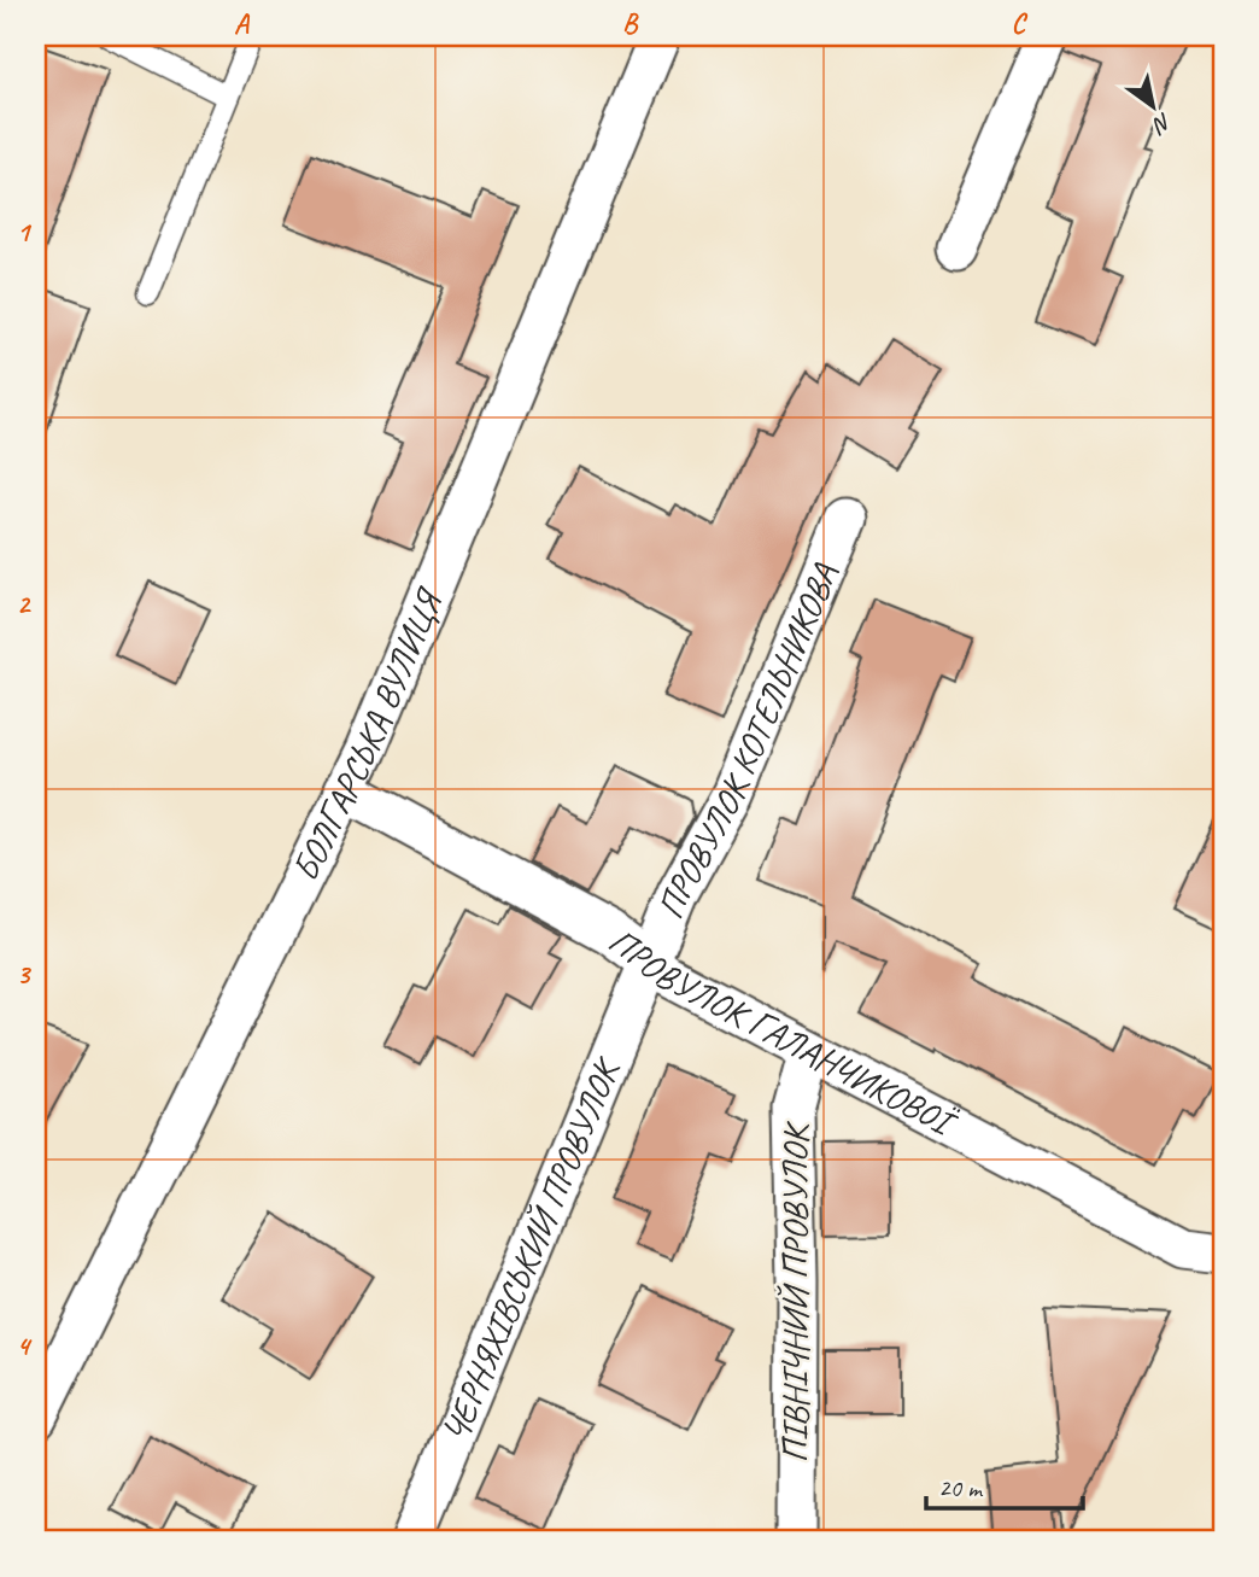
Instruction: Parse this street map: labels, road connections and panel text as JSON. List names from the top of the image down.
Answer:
{
  "streets": {
    "street": [
      "БОЛГАРСЬКА ВУЛИЦЯ",
      "ПРОВУЛОК КОТЕЛЬНИКОВА",
      "ПРОВУЛОК ГАЛАНЧИКОВОЇ",
      "ЧЕРНЯХІВСЬКИЙ ПРОВУЛОК",
      "ПІВНІЧНИЙ ПРОВУЛОК"
    ]
  },
  "crossings": [
    ["БОЛГАРСЬКА ВУЛИЦЯ", "ПРОВУЛОК ГАЛАНЧИКОВОЇ"],
    ["ПРОВУЛОК КОТЕЛЬНИКОВА", "ПРОВУЛОК ГАЛАНЧИКОВОЇ"],
    ["ПРОВУЛОК КОТЕЛЬНИКОВА", "ЧЕРНЯХІВСЬКИЙ ПРОВУЛОК"],
    ["ПРОВУЛОК ГАЛАНЧИКОВОЇ", "ЧЕРНЯХІВСЬКИЙ ПРОВУЛОК"],
    ["ПРОВУЛОК ГАЛАНЧИКОВОЇ", "ПІВНІЧНИЙ ПРОВУЛОК"]
  ],
  "scale_bar": "20 m",
  "north": "bottom right",
  "grid": {
    "columns": ["A", "B", "C"],
    "rows": [
      "1",
      "2",
      "3",
      "4"
    ]
  }
}
